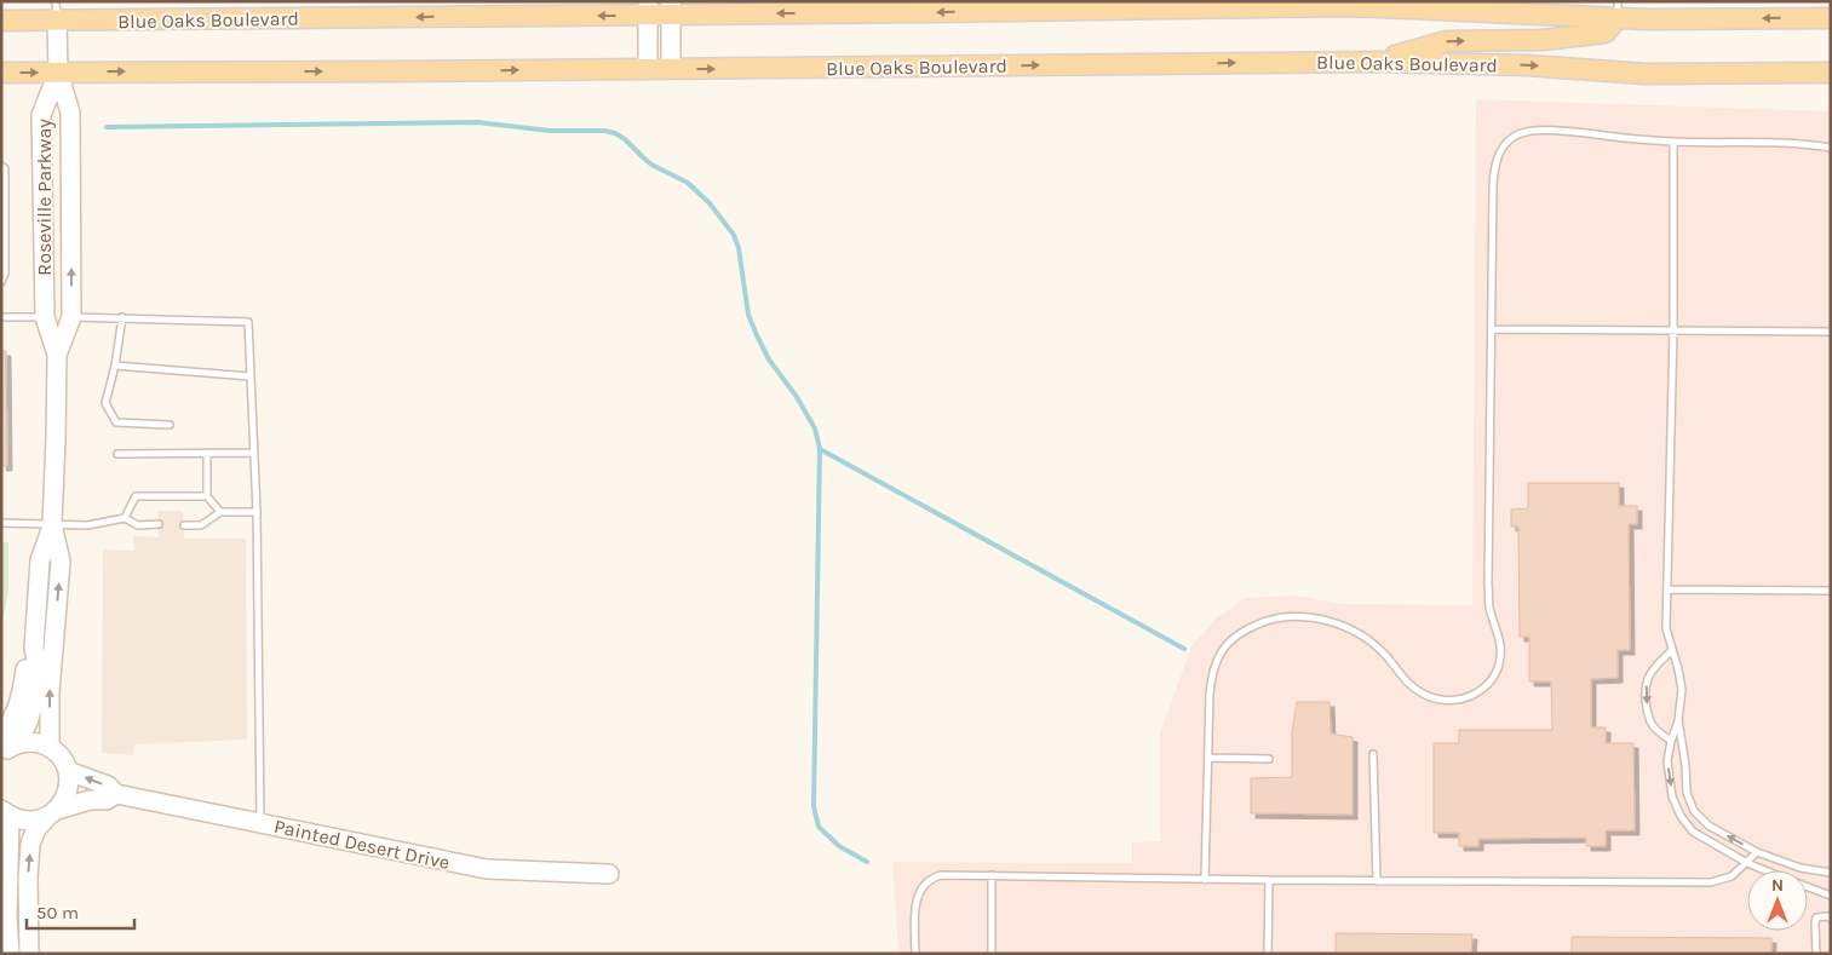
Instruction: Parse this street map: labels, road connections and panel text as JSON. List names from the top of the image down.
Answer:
{
  "streets": {
    "main road": ["Blue Oaks Boulevard"],
    "street": ["Roseville Parkway", "Painted Desert Drive"]
  },
  "crossings": [
    ["Blue Oaks Boulevard", "Roseville Parkway"]
  ],
  "scale_bar": "50 m",
  "north": "top"
}
